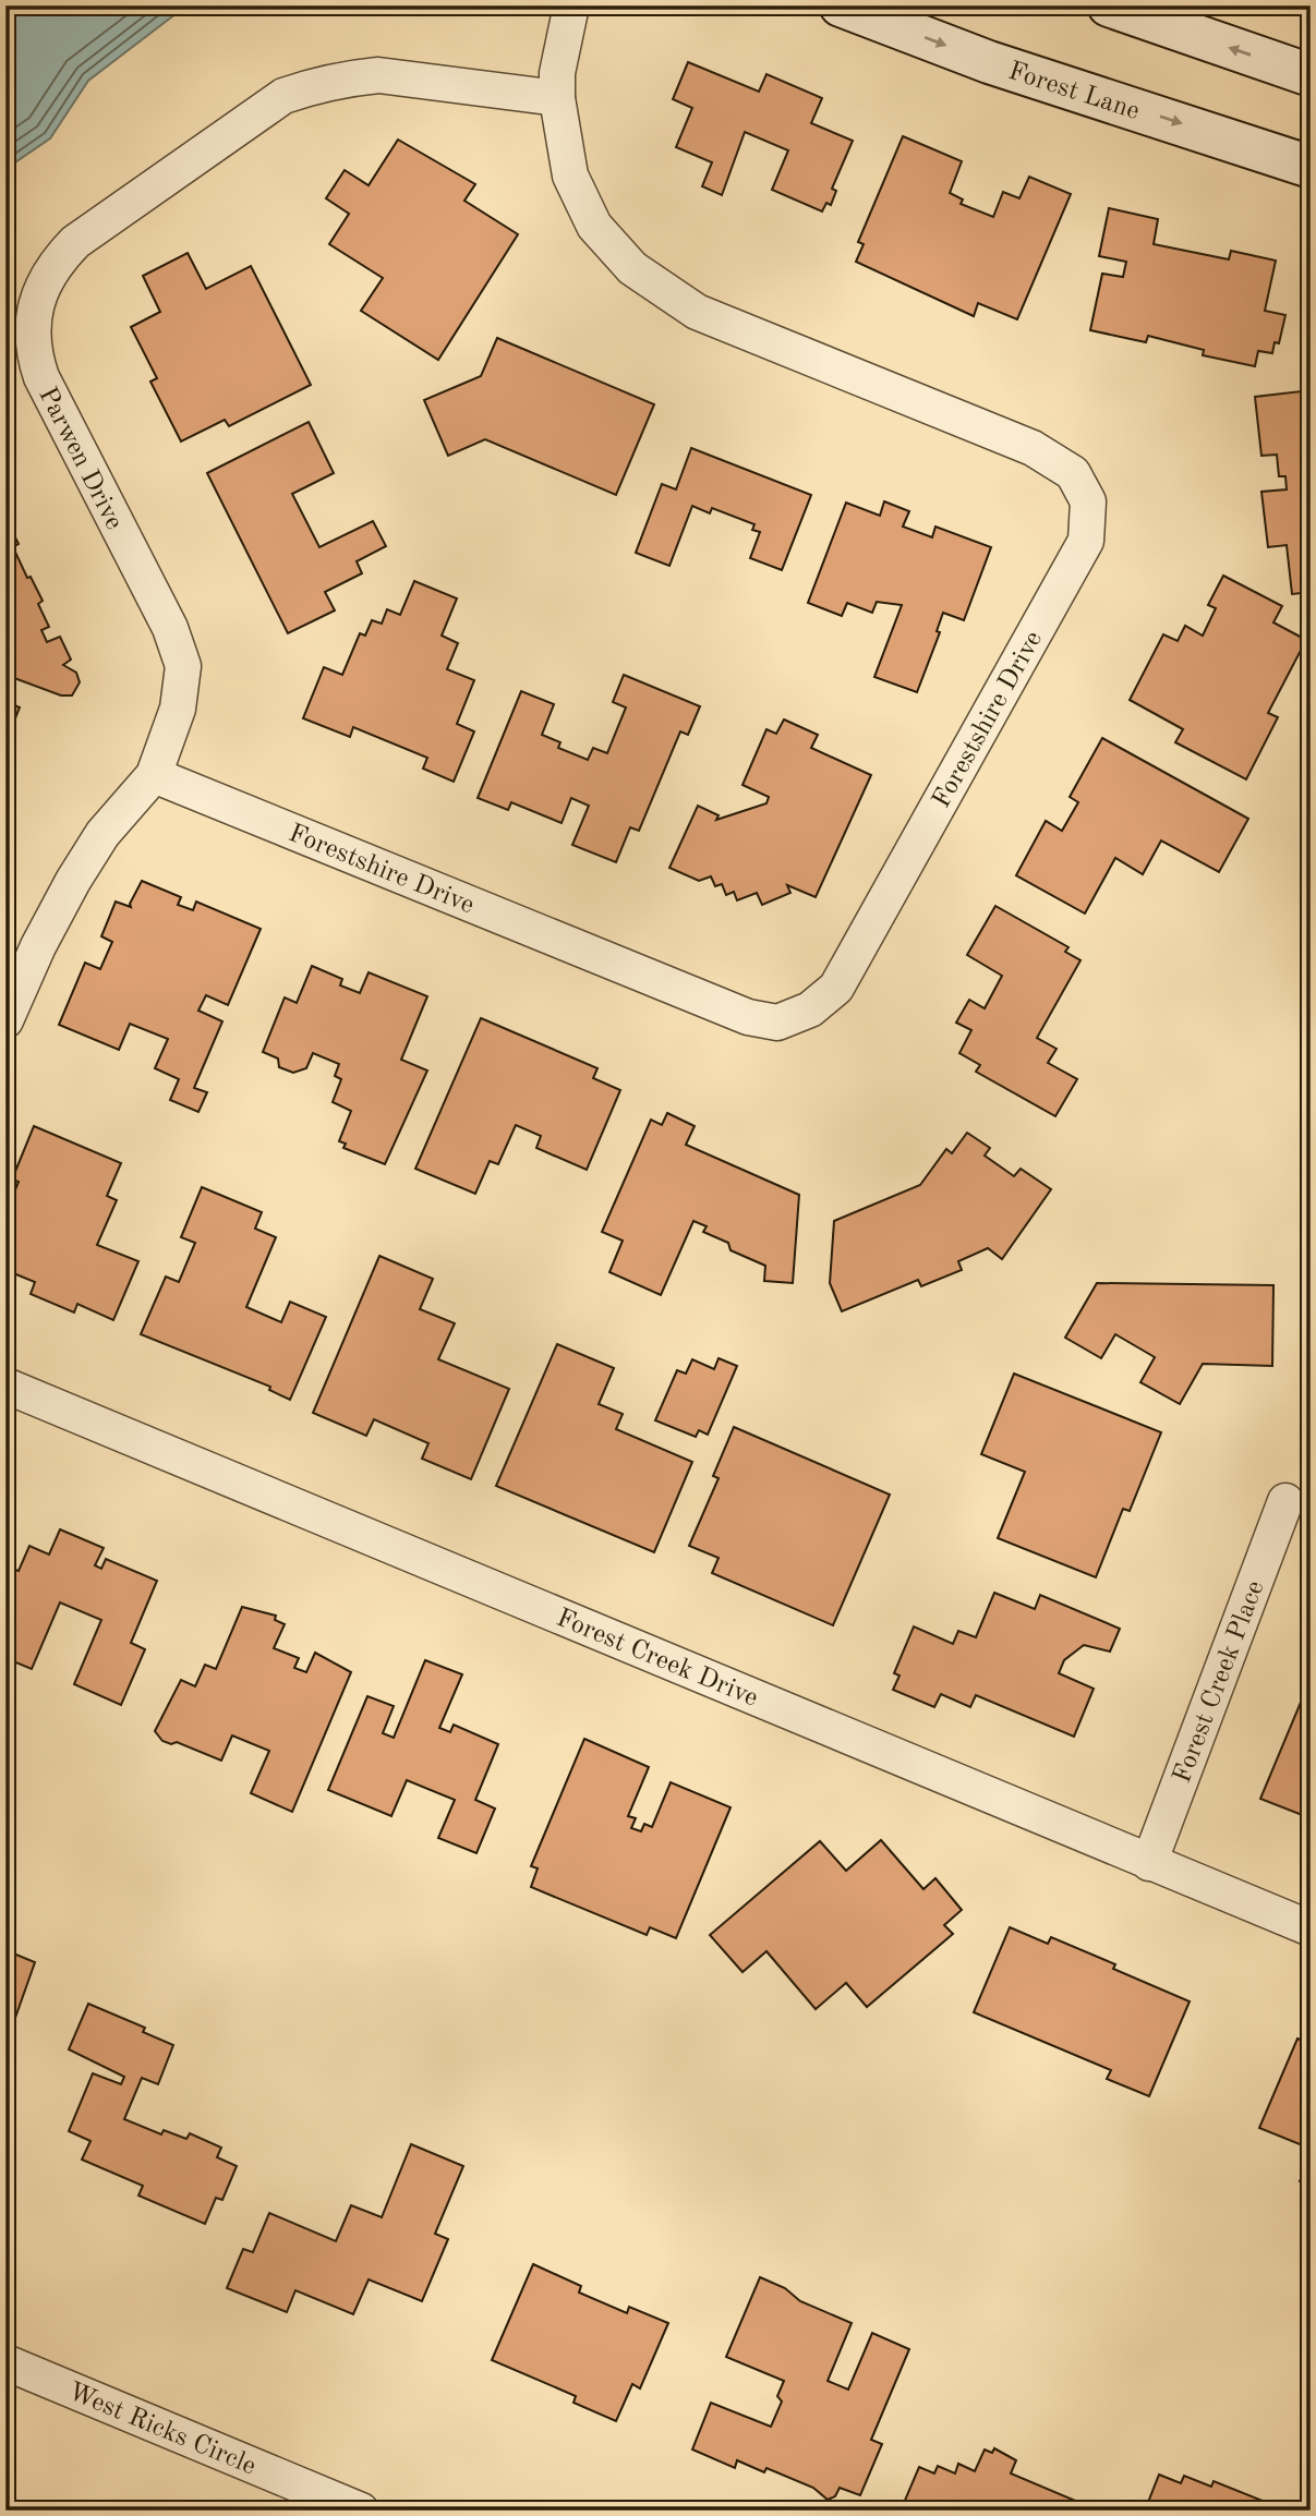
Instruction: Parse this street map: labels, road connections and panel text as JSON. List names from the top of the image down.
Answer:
{
  "streets": {
    "main road": ["Forest Lane"],
    "street": [
      "Parwen Drive",
      "Forestshire Drive",
      "Forest Creek Drive",
      "Forest Creek Place",
      "West Ricks Circle"
    ]
  },
  "crossings": [
    ["Parwen Drive", "Forestshire Drive"],
    ["Forest Creek Drive", "Forest Creek Place"]
  ]
}
